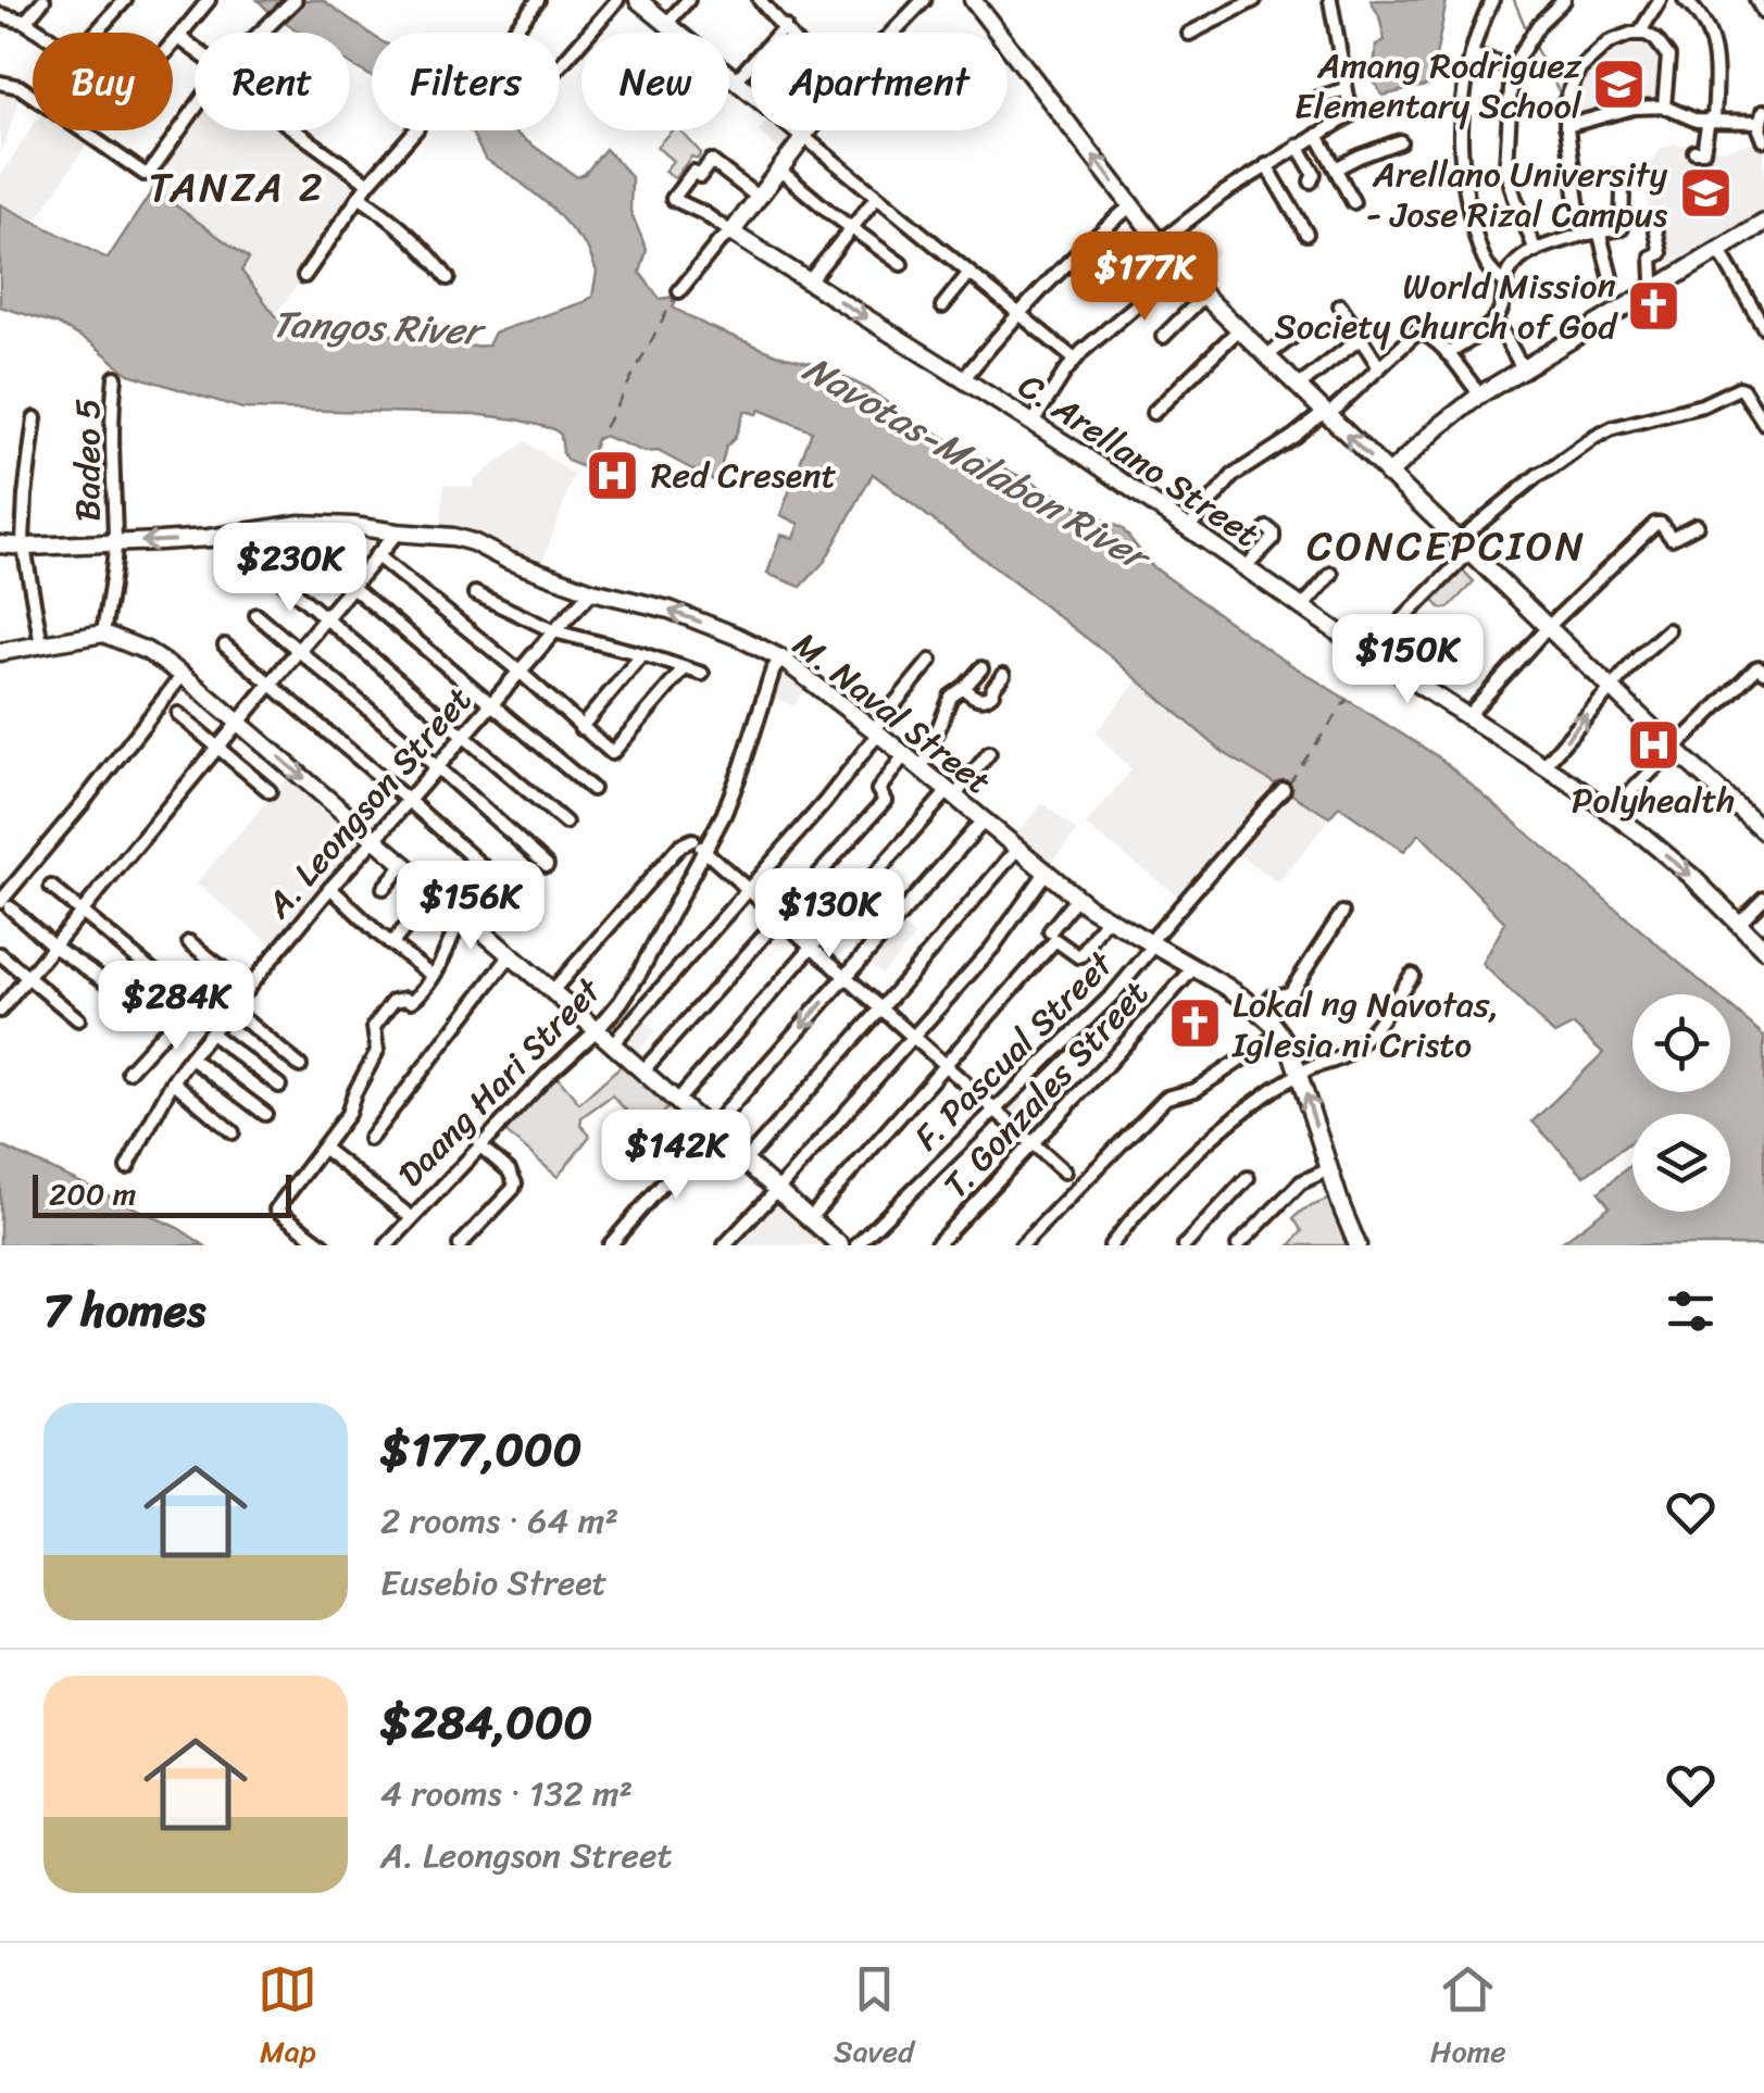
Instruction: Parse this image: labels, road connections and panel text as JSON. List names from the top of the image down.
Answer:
{
  "streets": {
    "main road": ["C. Arellano Street", "M. Naval Street"],
    "street": [
      "Badeo 5",
      "A. Leongson Street",
      "F. Pascual Street",
      "Daang Hari Street",
      "T. Gonzales Street"
    ]
  },
  "crossings": [
    ["Badeo 5", "M. Naval Street"],
    ["M. Naval Street", "A. Leongson Street"],
    ["M. Naval Street", "F. Pascual Street"],
    ["M. Naval Street", "Daang Hari Street"],
    ["M. Naval Street", "T. Gonzales Street"]
  ],
  "districts": ["TANZA 2", "CONCEPCION"],
  "water": ["Tangos River", "Navotas-Malabon River"],
  "places": {
    "school or university": ["Amang Rodriguez Elementary School", "Arellano University - Jose Rizal Campus"],
    "church": ["World Mission Society Church of God", "Lokal ng Navotas, Iglesia ni Cristo"],
    "hospital": ["Red Cresent", "Polyhealth"]
  },
  "scale_bar": "200 m",
  "page": {
    "chip": [
      "Buy",
      "Rent",
      "Filters",
      "New",
      "Apartment"
    ],
    "price": [
      "$177K",
      "$230K",
      "$150K",
      "$156K",
      "$130K",
      "$284K",
      "$142K"
    ],
    "scale": "200 m",
    "heading": "7 homes",
    "list": [
      {
        "name": "$177,000",
        "note": "2 rooms · 64 m² · Eusebio Street"
      },
      {
        "name": "$284,000",
        "note": "4 rooms · 132 m² · A. Leongson Street"
      }
    ],
    "tabs": ["Map", "Saved", "Home"]
  }
}
